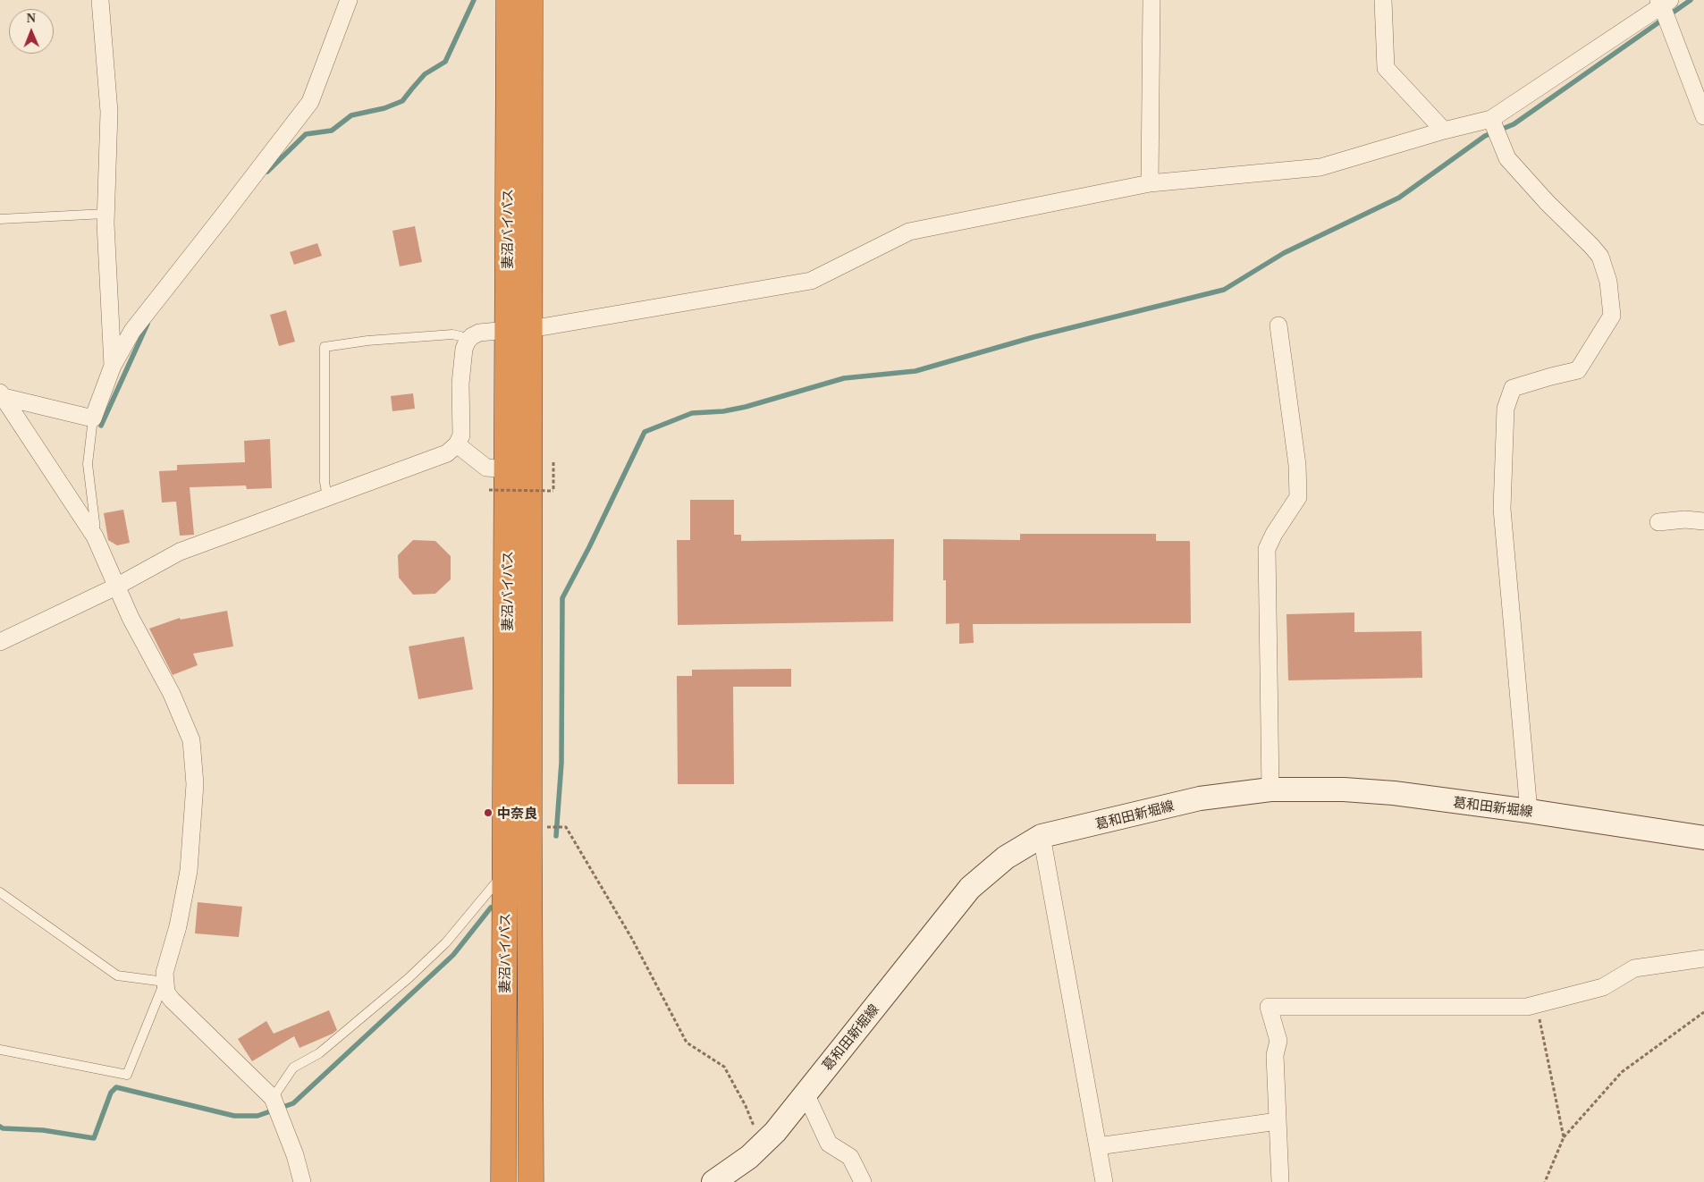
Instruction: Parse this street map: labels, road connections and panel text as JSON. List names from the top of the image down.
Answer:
{
  "streets": {
    "highway": ["妻沼バイパス"],
    "main road": ["葛和田新堀線"]
  },
  "places": ["中奈良"],
  "north": "top"
}
